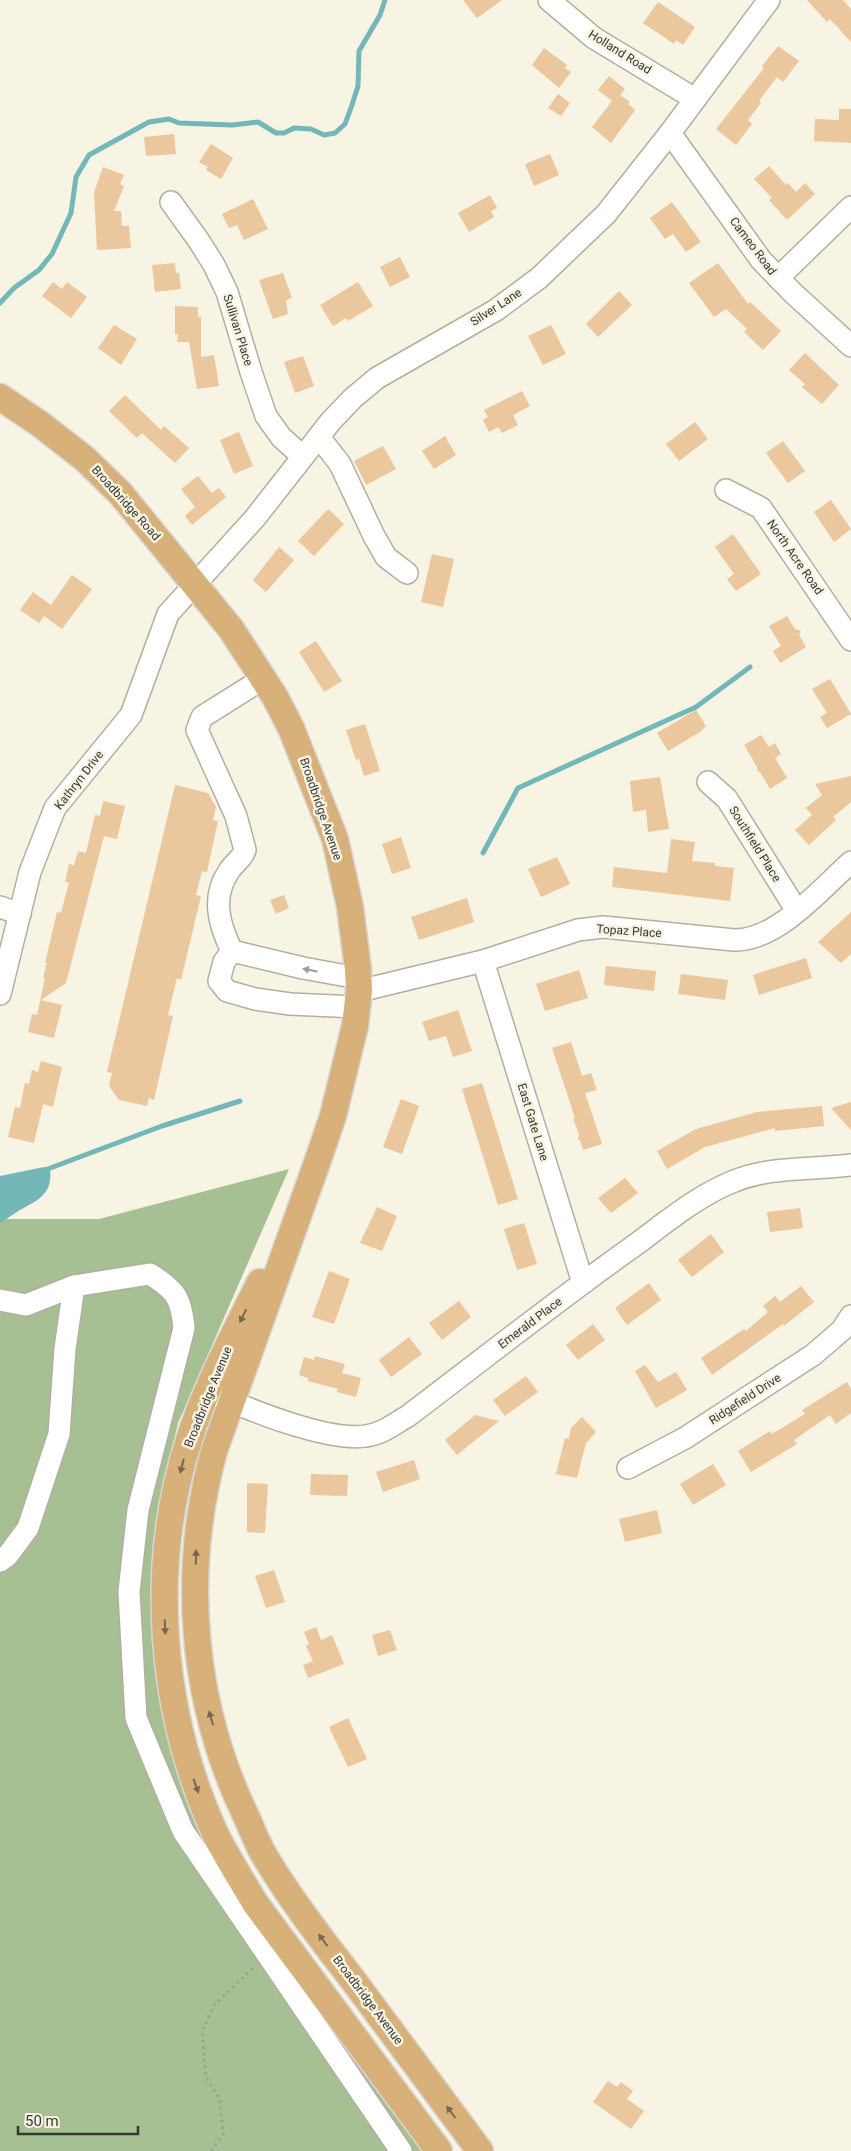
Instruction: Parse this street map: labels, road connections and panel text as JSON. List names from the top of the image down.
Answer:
{
  "streets": {
    "main road": ["Broadbridge Road", "Broadbridge Avenue"],
    "street": [
      "Holland Road",
      "Cameo Road",
      "Silver Lane",
      "Sullivan Place",
      "North Acre Road",
      "Kathryn Drive",
      "Southfield Place",
      "Topaz Place",
      "East Gate Lane",
      "Emerald Place",
      "Ridgefield Drive"
    ]
  },
  "crossings": [
    ["Holland Road", "Silver Lane"],
    ["Cameo Road", "Silver Lane"],
    ["Silver Lane", "Sullivan Place"],
    ["Silver Lane", "Broadbridge Road"],
    ["Silver Lane", "Kathryn Drive"],
    ["Silver Lane", "Broadbridge Avenue"],
    ["Broadbridge Road", "Kathryn Drive"],
    ["Broadbridge Road", "Broadbridge Avenue"],
    ["Kathryn Drive", "Broadbridge Avenue"],
    ["Broadbridge Avenue", "Topaz Place"],
    ["Broadbridge Avenue", "Emerald Place"],
    ["Southfield Place", "Topaz Place"],
    ["Topaz Place", "East Gate Lane"],
    ["East Gate Lane", "Emerald Place"]
  ],
  "scale_bar": "50 m"
}
